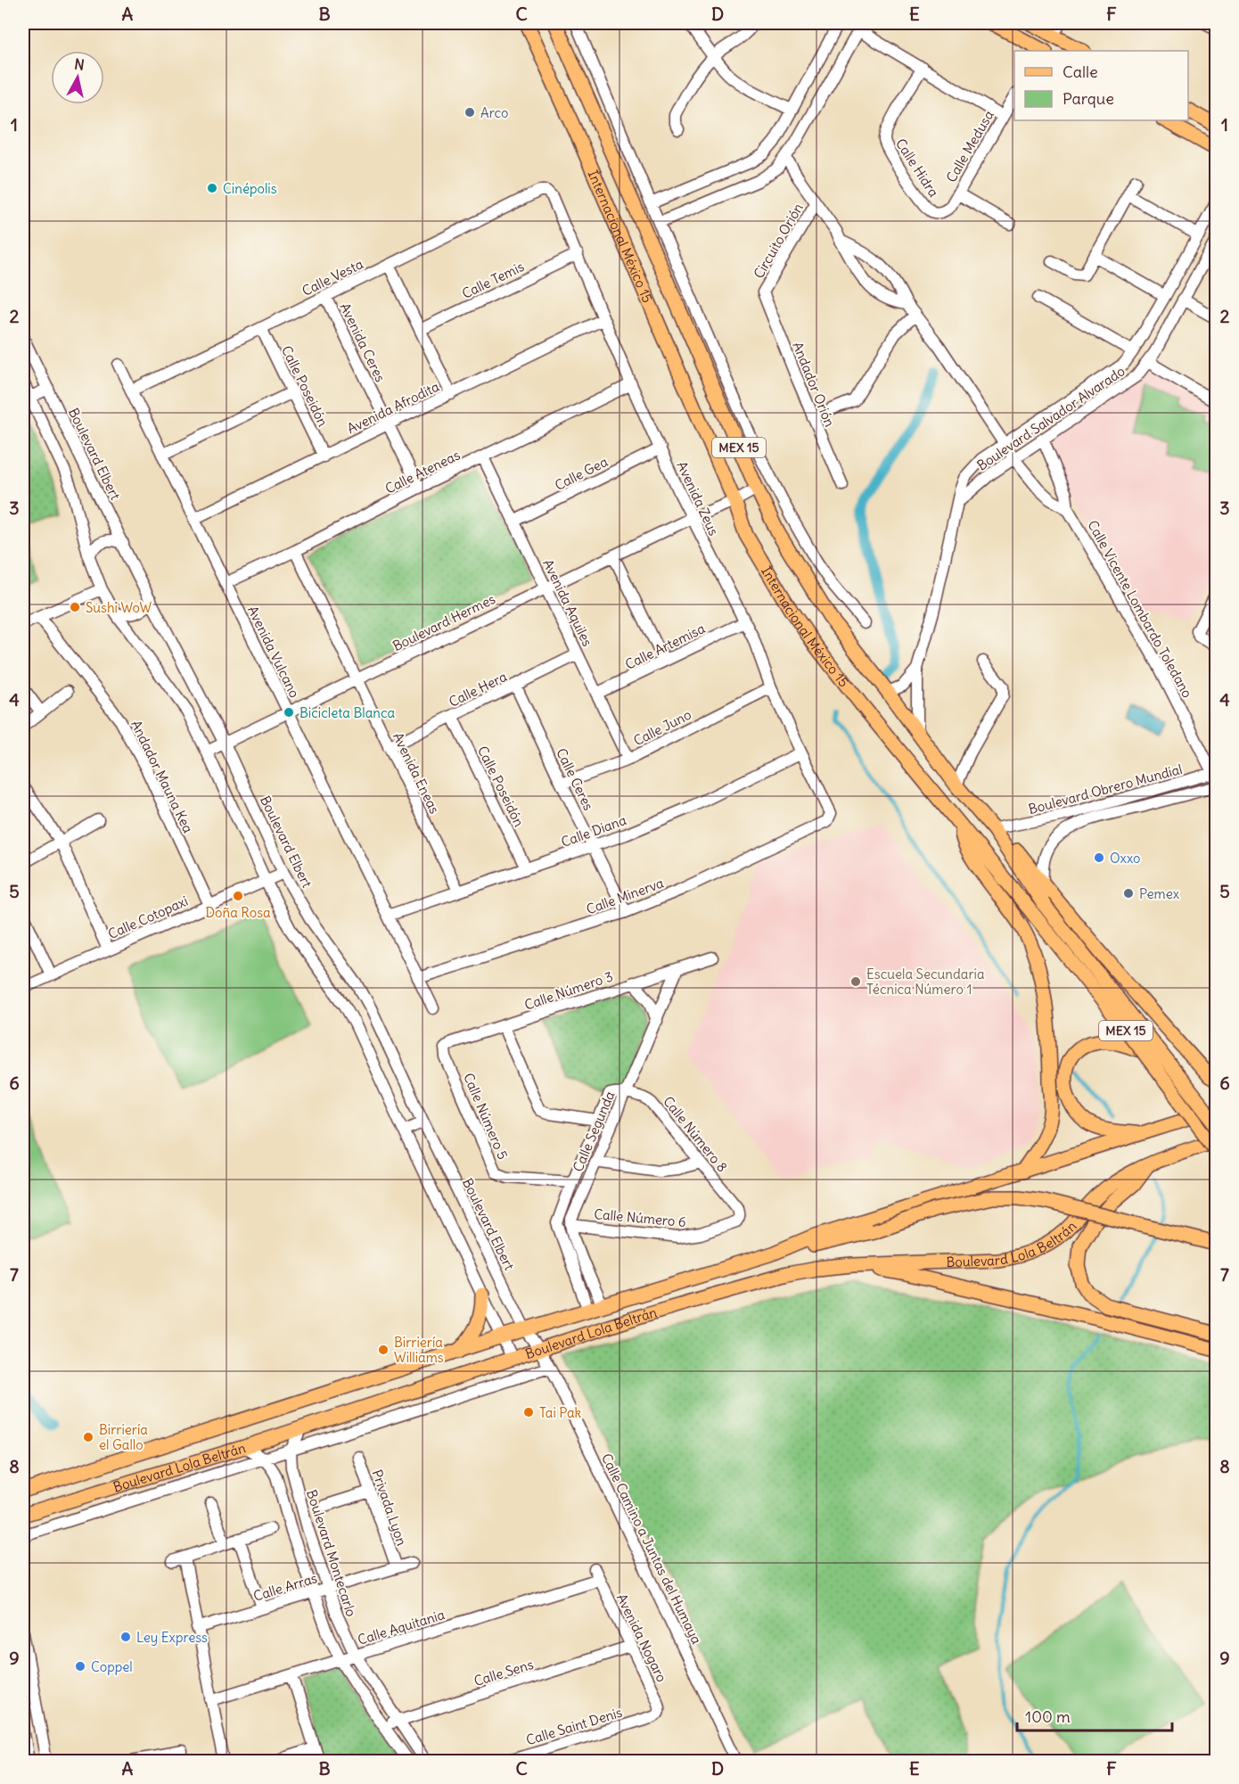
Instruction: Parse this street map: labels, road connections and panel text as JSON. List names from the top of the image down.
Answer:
{
  "streets": {
    "main road": ["Internacional México 15", "MEX 15", "Boulevard Lola Beltrán"],
    "street": [
      "Calle Medusa",
      "Calle Hidra",
      "Circuito Orión",
      "Calle Vesta",
      "Calle Temis",
      "Avenida Ceres",
      "Andador Orión",
      "Calle Poseidón",
      "Avenida Afrodita",
      "Boulevard Salvador Alvarado",
      "Boulevard Elbert",
      "Calle Ateneas",
      "Calle Gea",
      "Avenida Zeus",
      "Avenida Aquiles",
      "Calle Vicente Lombardo Toledano",
      "Boulevard Hermes",
      "Calle Artemisa",
      "Avenida Vulcano",
      "Calle Hera",
      "Calle Juno",
      "Avenida Eneas",
      "Andador Mauna Kea",
      "Calle Ceres",
      "Boulevard Obrero Mundial",
      "Calle Diana",
      "Calle Minerva",
      "Calle Cotopaxi",
      "Calle Número 3",
      "Calle Número 5",
      "Calle Segunda",
      "Calle Número 8",
      "Calle Número 6",
      "Privada Lyon",
      "Calle Camino a Juntas del Humaya",
      "Boulevard Montecarlo",
      "Calle Arras",
      "Calle Aquitania",
      "Avenida Nogaro",
      "Calle Sens",
      "Calle Saint Denis"
    ]
  },
  "crossings": [
    ["Calle Medusa", "Calle Hidra"],
    ["Internacional México 15", "Boulevard Salvador Alvarado"],
    ["Internacional México 15", "Boulevard Hermes"],
    ["Circuito Orión", "Andador Orión"],
    ["Calle Vesta", "Avenida Ceres"],
    ["Calle Vesta", "Calle Poseidón"],
    ["Calle Vesta", "Avenida Zeus"],
    ["Calle Vesta", "Avenida Vulcano"],
    ["Calle Temis", "Avenida Zeus"],
    ["Avenida Ceres", "Avenida Afrodita"],
    ["Avenida Ceres", "Calle Ateneas"],
    ["Calle Poseidón", "Avenida Afrodita"],
    ["Calle Poseidón", "Calle Hera"],
    ["Calle Poseidón", "Calle Diana"],
    ["Avenida Afrodita", "Avenida Zeus"],
    ["Avenida Afrodita", "Avenida Vulcano"],
    ["Boulevard Salvador Alvarado", "Calle Vicente Lombardo Toledano"],
    ["Boulevard Elbert", "Boulevard Hermes"],
    ["Boulevard Elbert", "Calle Cotopaxi"],
    ["Boulevard Elbert", "Boulevard Lola Beltrán"],
    ["Boulevard Elbert", "Calle Camino a Juntas del Humaya"],
    ["Calle Ateneas", "Avenida Zeus"],
    ["Calle Ateneas", "Avenida Aquiles"],
    ["Calle Ateneas", "Avenida Vulcano"],
    ["Calle Ateneas", "Avenida Eneas"],
    ["Calle Gea", "Avenida Zeus"],
    ["Calle Gea", "Avenida Aquiles"],
    ["Avenida Zeus", "Boulevard Hermes"],
    ["Avenida Zeus", "Calle Artemisa"],
    ["Avenida Zeus", "Calle Juno"],
    ["Avenida Zeus", "Calle Diana"],
    ["Avenida Zeus", "Calle Minerva"],
    ["Avenida Aquiles", "Boulevard Hermes"],
    ["Avenida Aquiles", "Calle Artemisa"],
    ["Avenida Aquiles", "Calle Hera"],
    ["Avenida Aquiles", "Calle Juno"],
    ["Calle Vicente Lombardo Toledano", "Boulevard Obrero Mundial"],
    ["Boulevard Hermes", "Avenida Vulcano"],
    ["Boulevard Hermes", "Avenida Eneas"],
    ["Avenida Vulcano", "Calle Diana"],
    ["Avenida Vulcano", "Calle Minerva"],
    ["Calle Hera", "Avenida Eneas"],
    ["Calle Hera", "Calle Ceres"],
    ["Calle Juno", "Calle Ceres"],
    ["Avenida Eneas", "Calle Diana"],
    ["Andador Mauna Kea", "Calle Cotopaxi"],
    ["Calle Ceres", "Calle Diana"],
    ["Calle Ceres", "Calle Minerva"],
    ["Calle Número 3", "Calle Número 5"],
    ["Calle Número 3", "Calle Segunda"],
    ["Calle Número 5", "Calle Segunda"],
    ["Calle Segunda", "Calle Número 8"],
    ["Calle Segunda", "Calle Número 6"],
    ["Calle Segunda", "Boulevard Lola Beltrán"],
    ["Calle Número 8", "Calle Número 6"],
    ["Boulevard Lola Beltrán", "Calle Camino a Juntas del Humaya"],
    ["Privada Lyon", "Calle Arras"],
    ["Boulevard Montecarlo", "Calle Arras"],
    ["Boulevard Montecarlo", "Calle Aquitania"],
    ["Boulevard Montecarlo", "Calle Sens"],
    ["Calle Aquitania", "Avenida Nogaro"],
    ["Avenida Nogaro", "Calle Sens"],
    ["Avenida Nogaro", "Calle Saint Denis"]
  ],
  "places": [
    "Arco",
    "Cinépolis",
    "Sushi WoW",
    "Bicicleta Blanca",
    "Oxxo",
    "Pemex",
    "Doña Rosa",
    "Escuela Secundaria Técnica Número 1",
    "Birriería Williams",
    "Tai Pak",
    "Birriería el Gallo",
    "Ley Express",
    "Coppel"
  ],
  "legend": ["Calle", "Parque"],
  "scale_bar": "100 m",
  "north": "top",
  "grid": {
    "columns": [
      "A",
      "B",
      "C",
      "D",
      "E",
      "F"
    ],
    "rows": [
      "1",
      "2",
      "3",
      "4",
      "5",
      "6",
      "7",
      "8",
      "9"
    ]
  }
}
